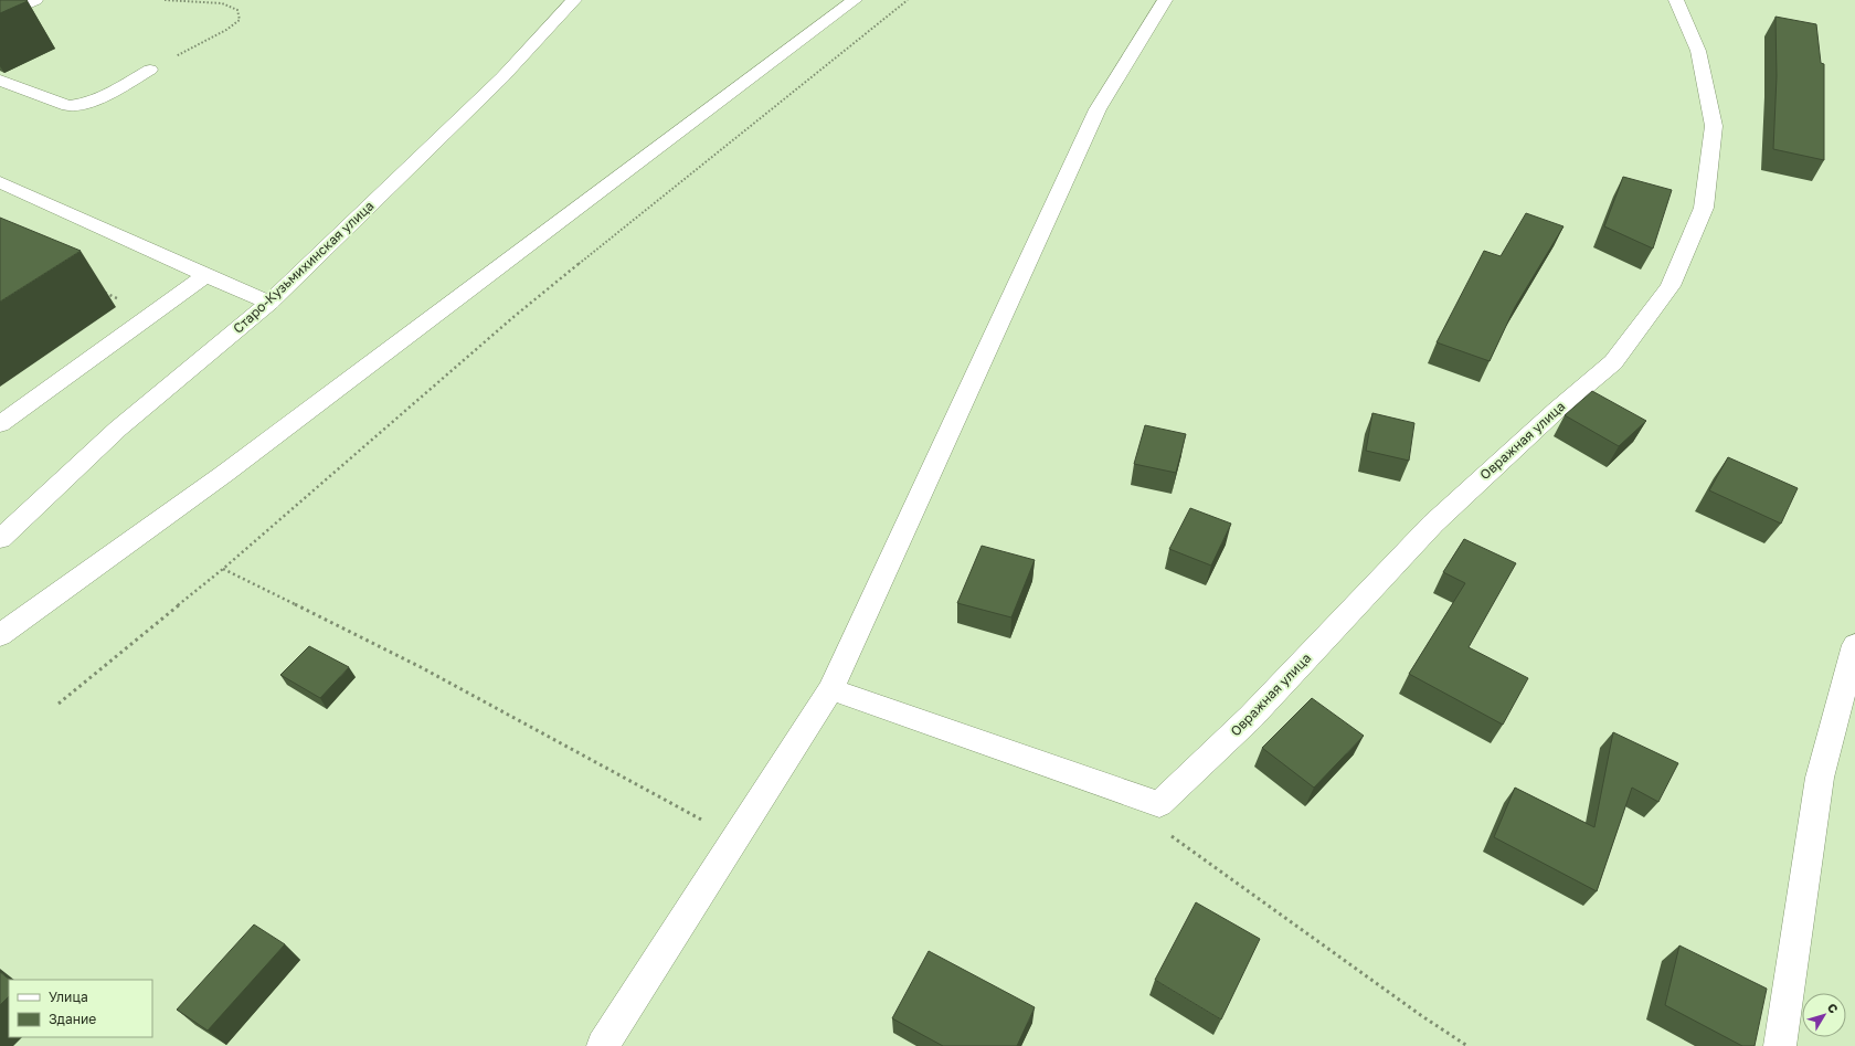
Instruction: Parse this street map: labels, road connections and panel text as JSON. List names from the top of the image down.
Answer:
{
  "streets": {
    "main road": ["Старо-Кузьмихинская улица", "Овражная улица"]
  },
  "legend": ["Улица", "Здание"],
  "north": "top right"
}
